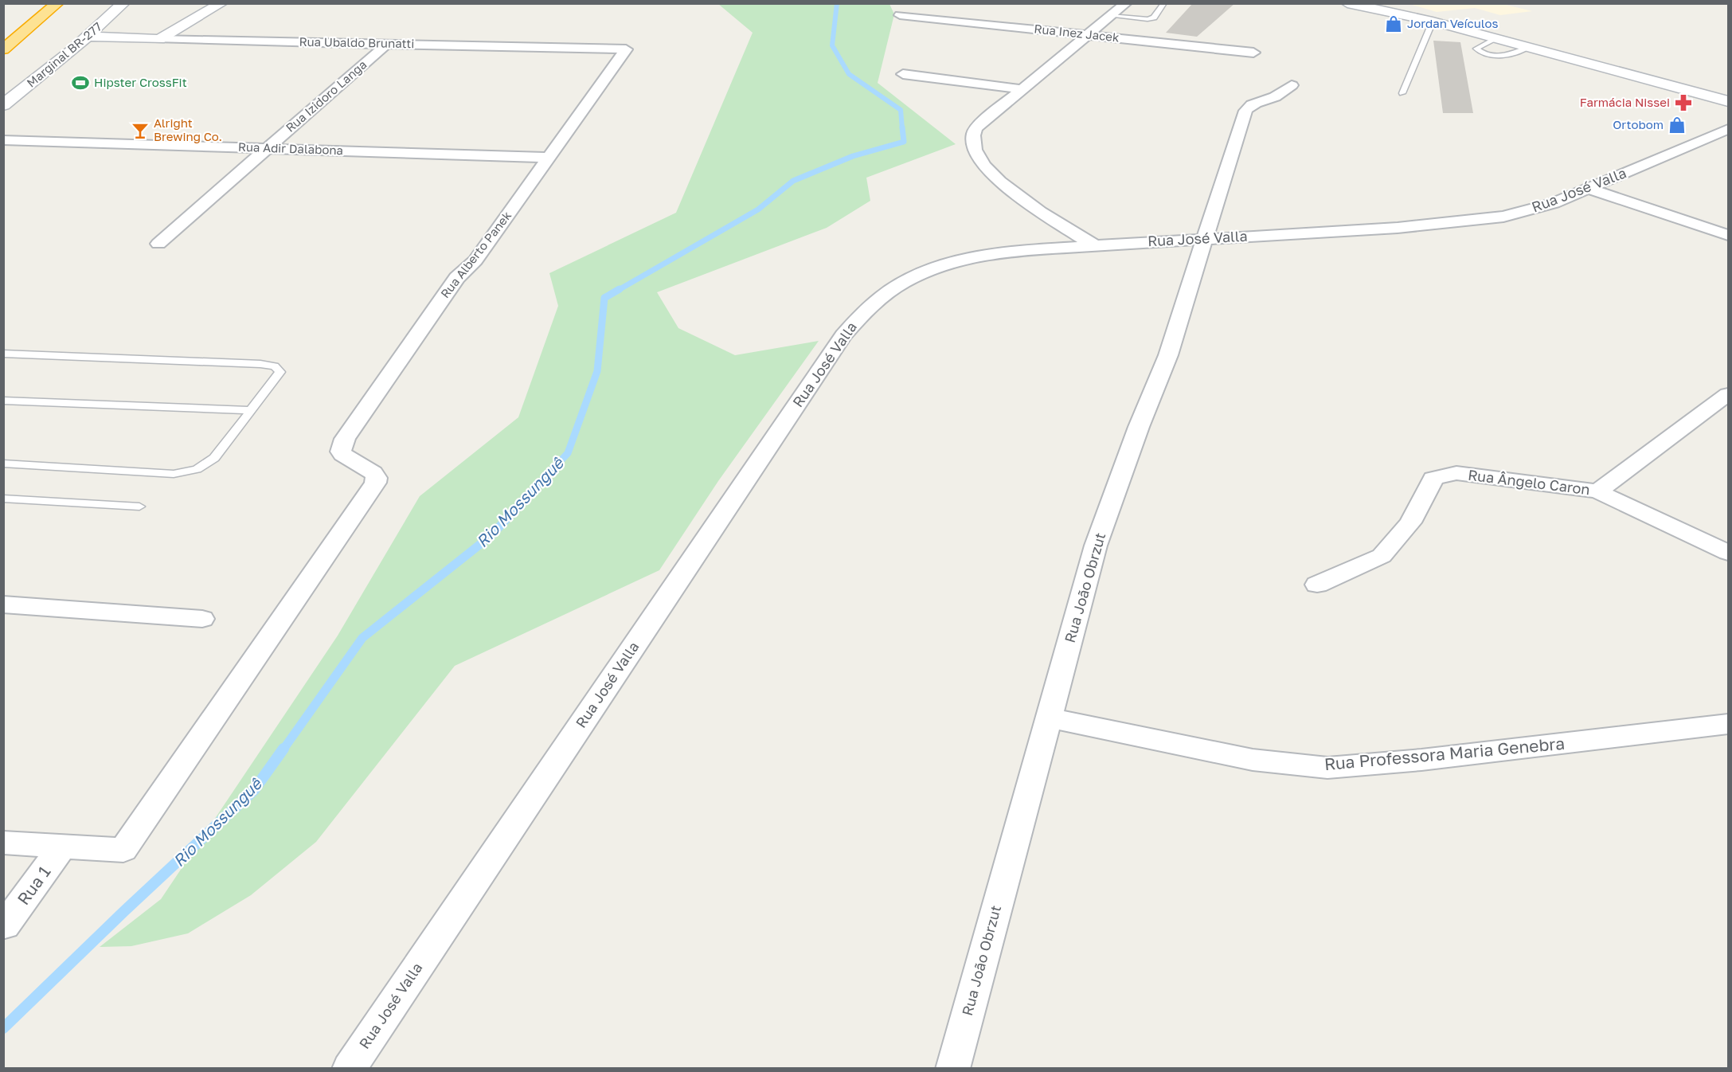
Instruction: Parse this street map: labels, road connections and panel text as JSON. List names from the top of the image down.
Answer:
{
  "streets": {
    "main road": ["Rua Ubaldo Brunatti", "Marginal BR-277"],
    "street": [
      "Rua Inez Jacek",
      "Rua Izidoro Langa",
      "Rua Adir Dalabona",
      "Rua José Valla",
      "Rua Alberto Panek",
      "Rua Ângelo Caron",
      "Rua João Obrzut",
      "Rua Professora Maria Genebra",
      "Rua 1"
    ]
  },
  "crossings": [
    ["Rua Ubaldo Brunatti", "Marginal BR-277"],
    ["Rua Ubaldo Brunatti", "Rua Izidoro Langa"],
    ["Rua Ubaldo Brunatti", "Rua Alberto Panek"],
    ["Rua Izidoro Langa", "Rua Adir Dalabona"],
    ["Rua Adir Dalabona", "Rua Alberto Panek"],
    ["Rua José Valla", "Rua João Obrzut"],
    ["Rua Alberto Panek", "Rua 1"],
    ["Rua João Obrzut", "Rua Professora Maria Genebra"]
  ],
  "water": ["Rio Mossunguê"],
  "places": {
    "shop": ["Jordan Veículos", "Ortobom"],
    "sports": ["Hipster CrossFit"],
    "pharmacy": ["Farmácia Nissei"],
    "bar": ["Alright Brewing Co."]
  }
}
